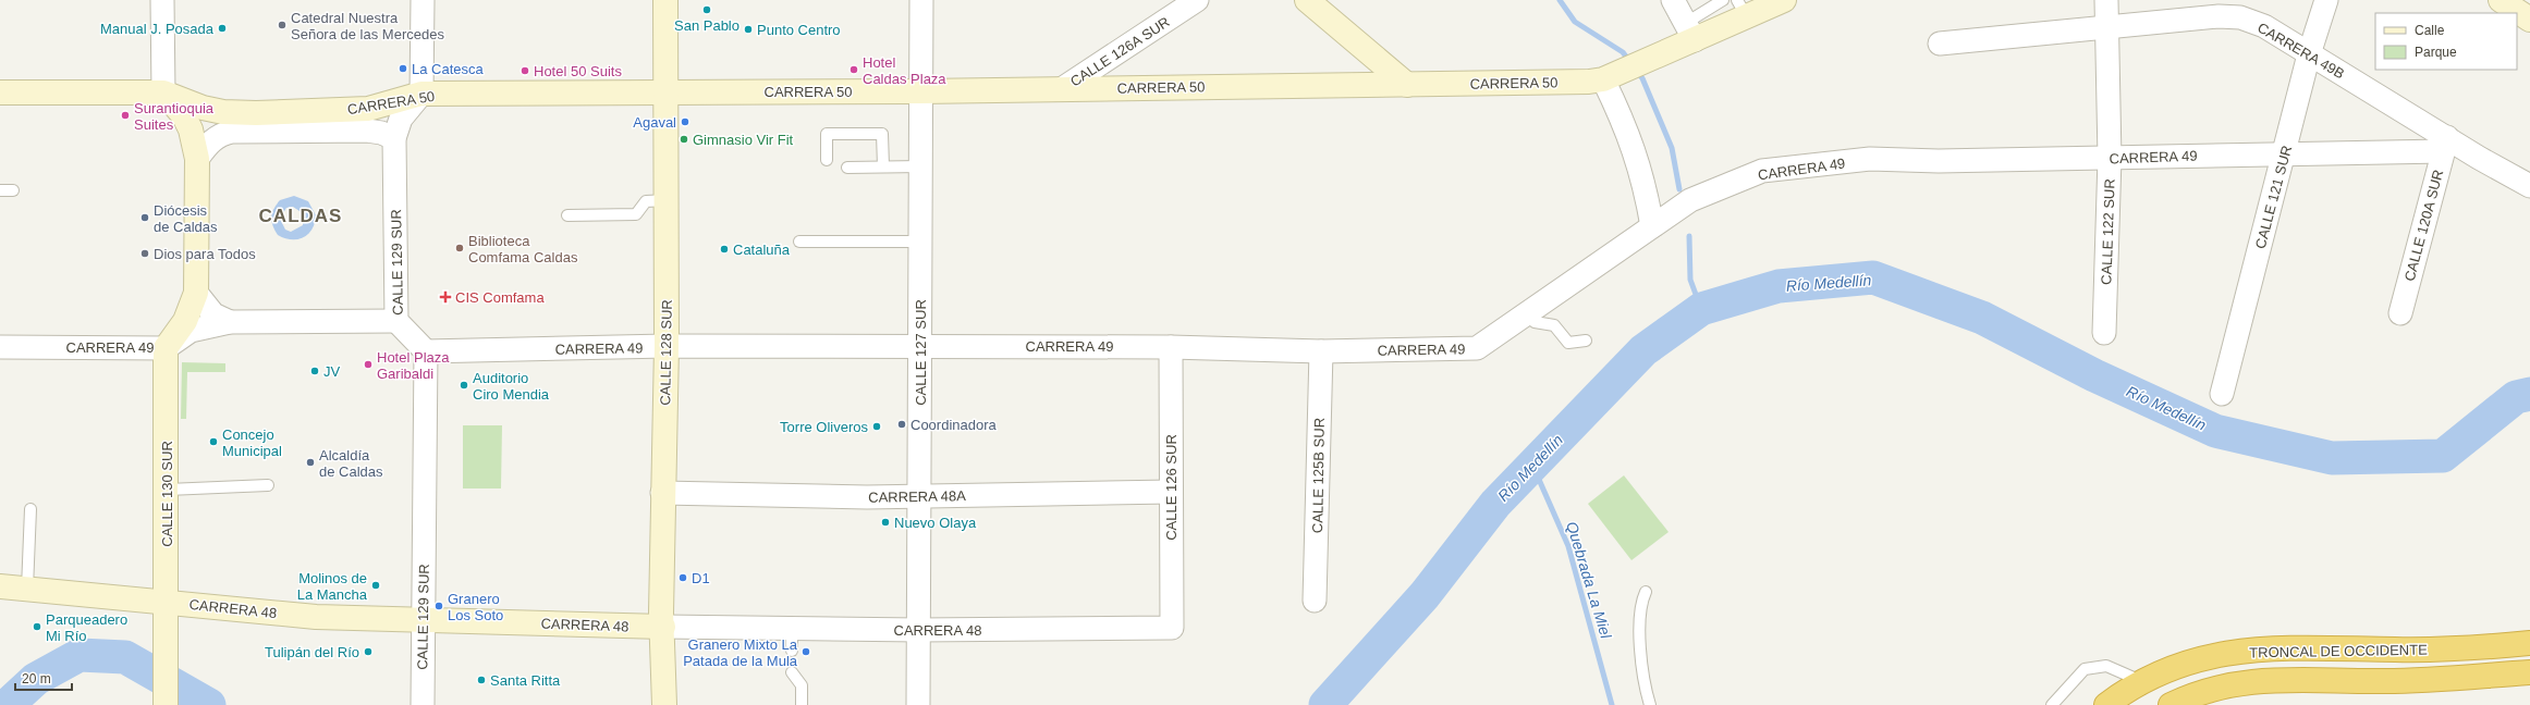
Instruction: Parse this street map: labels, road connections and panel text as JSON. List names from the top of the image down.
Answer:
{
  "streets": {
    "highway": ["TRONCAL DE OCCIDENTE"],
    "main road": [
      "CARRERA 50",
      "CALLE 128 SUR",
      "CALLE 130 SUR",
      "CARRERA 48"
    ],
    "street": [
      "CARRERA 49B",
      "CALLE 126A SUR",
      "CARRERA 49",
      "CALLE 121 SUR",
      "CALLE 120A SUR",
      "CALLE 122 SUR",
      "CALLE 129 SUR",
      "CALLE 127 SUR",
      "CALLE 125B SUR",
      "CALLE 126 SUR",
      "CARRERA 48A"
    ]
  },
  "crossings": [
    ["CARRERA 49B", "CARRERA 49"],
    ["CARRERA 49B", "CALLE 121 SUR"],
    ["CARRERA 49B", "CALLE 120A SUR"],
    ["CARRERA 49B", "CALLE 122 SUR"],
    ["CALLE 126A SUR", "CARRERA 50"],
    ["CARRERA 50", "CALLE 129 SUR"],
    ["CARRERA 50", "CALLE 128 SUR"],
    ["CARRERA 50", "CALLE 127 SUR"],
    ["CARRERA 49", "CALLE 121 SUR"],
    ["CARRERA 49", "CALLE 120A SUR"],
    ["CARRERA 49", "CALLE 122 SUR"],
    ["CARRERA 49", "CALLE 129 SUR"],
    ["CARRERA 49", "CALLE 128 SUR"],
    ["CARRERA 49", "CALLE 127 SUR"],
    ["CARRERA 49", "CALLE 125B SUR"],
    ["CARRERA 49", "CALLE 126 SUR"],
    ["CARRERA 49", "CALLE 130 SUR"],
    ["CALLE 129 SUR", "CARRERA 48"],
    ["CALLE 128 SUR", "CARRERA 48A"],
    ["CALLE 128 SUR", "CARRERA 48"],
    ["CALLE 127 SUR", "CARRERA 48A"],
    ["CALLE 127 SUR", "CARRERA 48"],
    ["CALLE 126 SUR", "CARRERA 48A"],
    ["CALLE 126 SUR", "CARRERA 48"],
    ["CALLE 130 SUR", "CARRERA 48"]
  ],
  "districts": ["CALDAS"],
  "water": ["Río Medellín", "Quebrada La Miel"],
  "places": {
    "other": [
      "San Pablo",
      "Catedral Nuestra Señora de las Mercedes",
      "Manual J. Posada",
      "Punto Centro",
      "La Catesca",
      "Hotel Caldas Plaza",
      "Hotel 50 Suits",
      "Surantioquia Suites",
      "Agaval",
      "Gimnasio Vir Fit",
      "Diócesis de Caldas",
      "Biblioteca Comfama Caldas",
      "Cataluña",
      "Dios para Todos",
      "Hotel Plaza Garibaldi",
      "JV",
      "Auditorio Ciro Mendia",
      "Coordinadora",
      "Torre Oliveros",
      "Concejo Municipal",
      "Alcaldía de Caldas",
      "Nuevo Olaya",
      "D1",
      "Molinos de La Mancha",
      "Granero Los Soto",
      "Parqueadero Mi Río",
      "Tulipán del Río",
      "Granero Mixto La Patada de la Mula",
      "Santa Ritta"
    ],
    "health": ["CIS Comfama"]
  },
  "legend": ["Calle", "Parque"],
  "scale_bar": "20 m"
}
